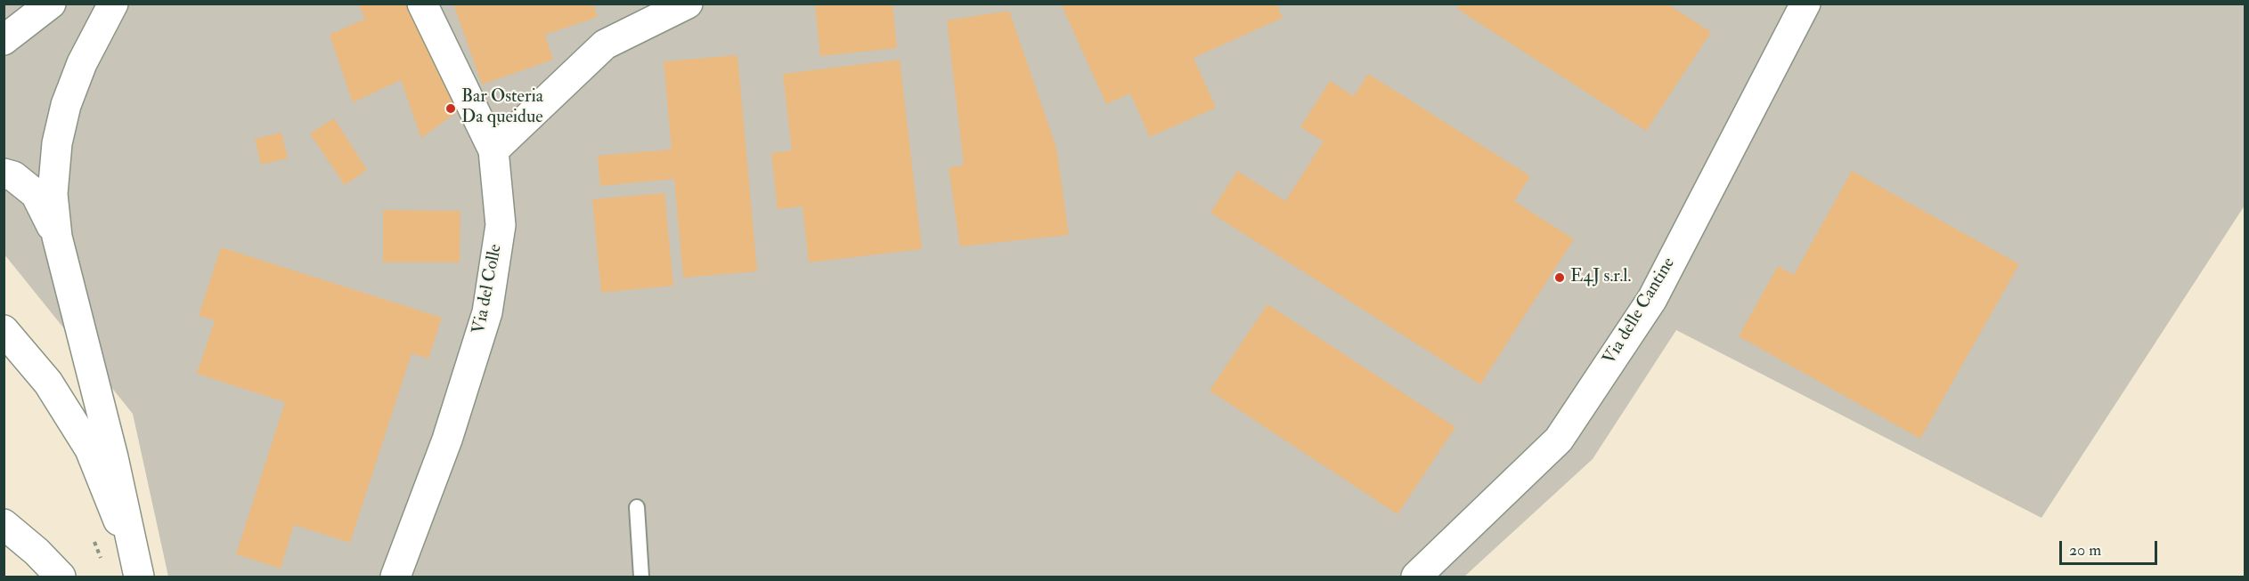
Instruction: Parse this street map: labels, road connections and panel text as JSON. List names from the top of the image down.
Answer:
{
  "streets": {
    "street": ["Via del Colle", "Via delle Cantine"]
  },
  "places": ["Bar Osteria Da queidue", "E4J s.r.l."],
  "scale_bar": "20 m"
}
